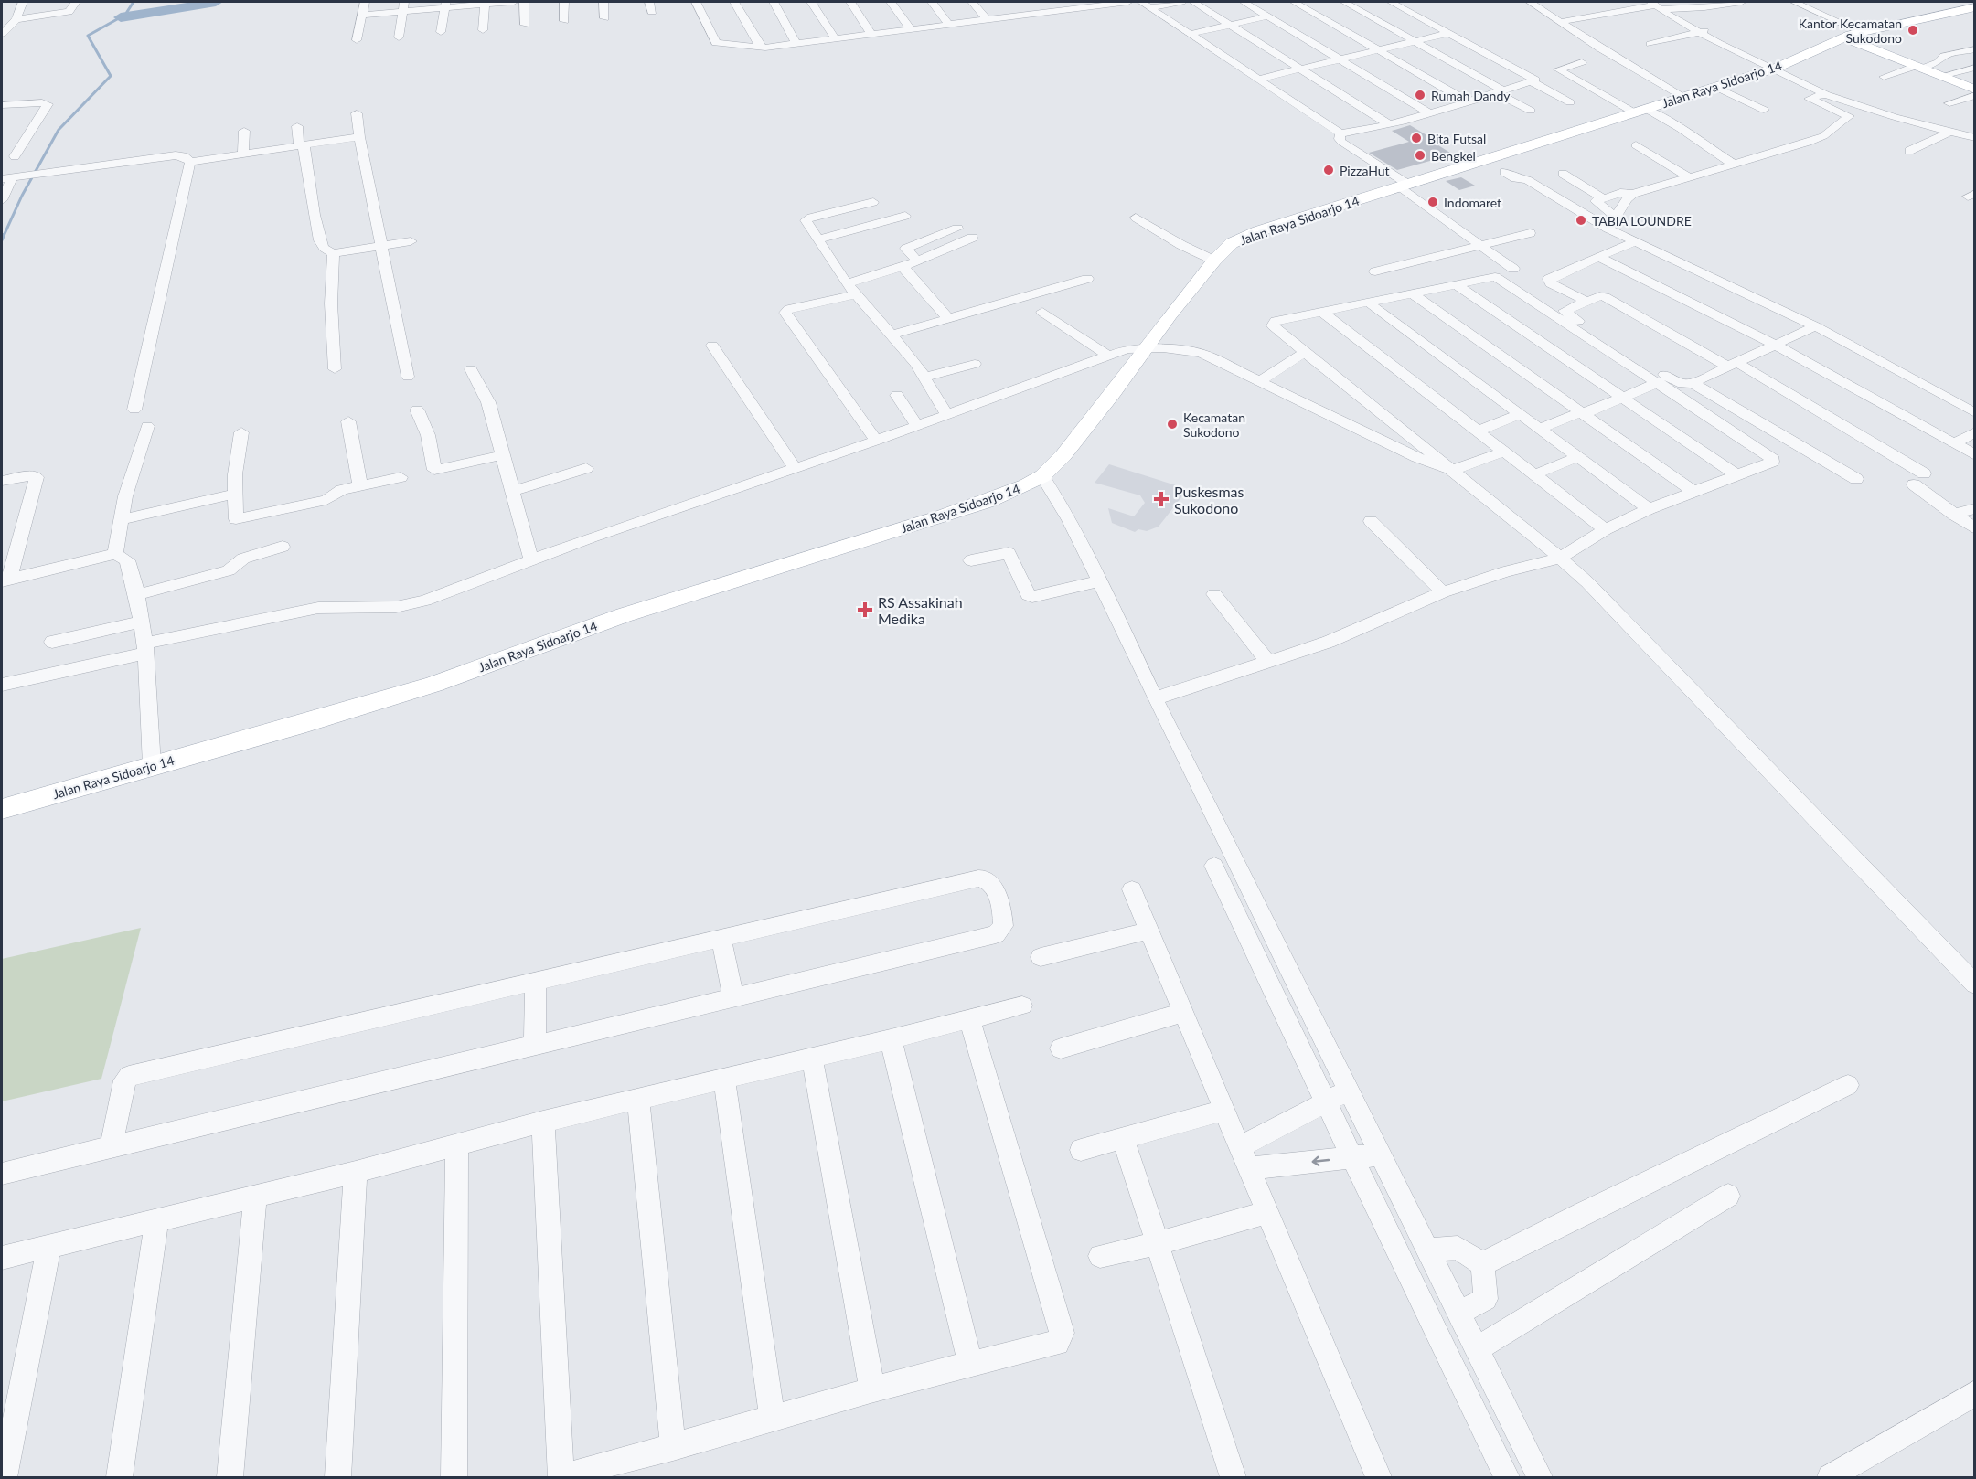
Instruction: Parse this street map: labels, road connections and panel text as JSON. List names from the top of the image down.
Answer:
{
  "streets": {
    "main road": ["Jalan Raya Sidoarjo 14"]
  },
  "places": {
    "other": [
      "Kantor Kecamatan Sukodono",
      "Rumah Dandy",
      "Bita Futsal",
      "Bengkel",
      "PizzaHut",
      "Indomaret",
      "TABIA LOUNDRE",
      "Kecamatan Sukodono"
    ],
    "health": ["Puskesmas Sukodono", "RS Assakinah Medika"]
  }
}
